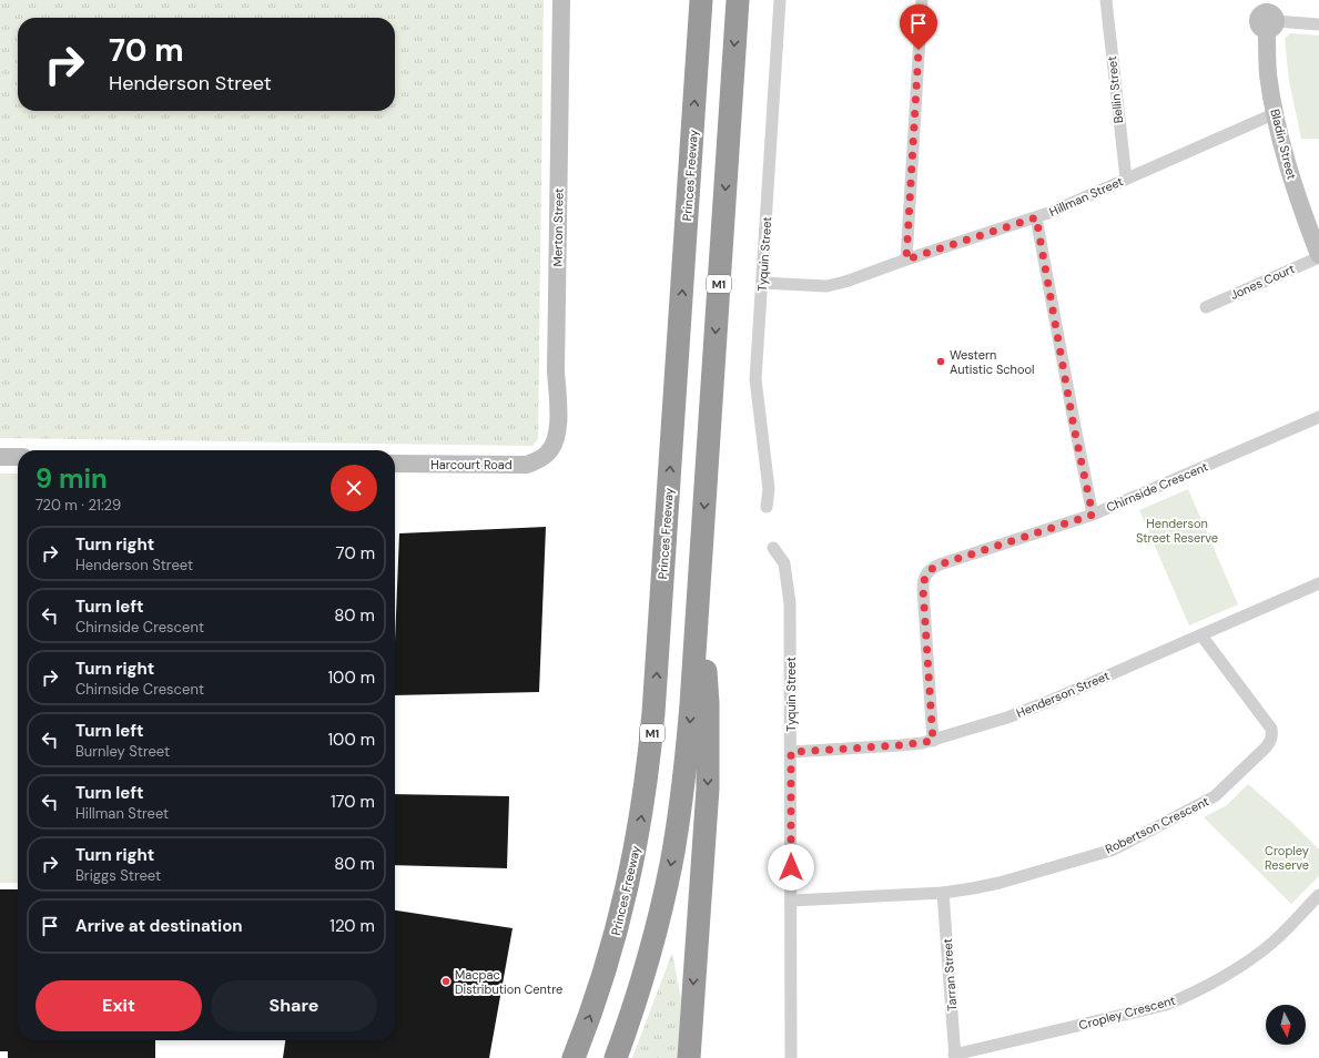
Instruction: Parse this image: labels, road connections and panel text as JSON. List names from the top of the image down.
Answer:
{
  "streets": {
    "highway": ["Princes Freeway", "M1"],
    "street": [
      "Bellin Street",
      "Bladin Street",
      "Hillman Street",
      "Merton Street",
      "Tyquin Street",
      "Jones Court",
      "Harcourt Road",
      "Chirnside Crescent",
      "Henderson Street",
      "Robertson Crescent",
      "Tarran Street",
      "Cropley Crescent"
    ]
  },
  "crossings": [
    ["Bellin Street", "Hillman Street"],
    ["Bladin Street", "Hillman Street"],
    ["Bladin Street", "Jones Court"],
    ["Hillman Street", "Tyquin Street"],
    ["Merton Street", "Harcourt Road"],
    ["Tyquin Street", "Henderson Street"],
    ["Tyquin Street", "Robertson Crescent"],
    ["Chirnside Crescent", "Henderson Street"],
    ["Henderson Street", "Robertson Crescent"],
    ["Robertson Crescent", "Tarran Street"],
    ["Tarran Street", "Cropley Crescent"]
  ],
  "parks": ["Henderson Street Reserve", "Cropley Reserve"],
  "places": ["Western Autistic School", "Macpac Distribution Centre"],
  "north": "bottom",
  "page": {
    "turn": ["70 m", "Henderson Street"],
    "heading": ["9 min", "720 m · 21:29"],
    "list": [
      {
        "name": "Turn right",
        "note": "Henderson Street",
        "value": "70 m"
      },
      {
        "name": "Turn left",
        "note": "Chirnside Crescent",
        "value": "80 m"
      },
      {
        "name": "Turn right",
        "note": "Chirnside Crescent",
        "value": "100 m"
      },
      {
        "name": "Turn left",
        "note": "Burnley Street",
        "value": "100 m"
      },
      {
        "name": "Turn left",
        "note": "Hillman Street",
        "value": "170 m"
      },
      {
        "name": "Turn right",
        "note": "Briggs Street",
        "value": "80 m"
      },
      {
        "name": "Arrive at destination",
        "value": "120 m"
      }
    ],
    "buttons": ["Exit", "Share"]
  }
}
